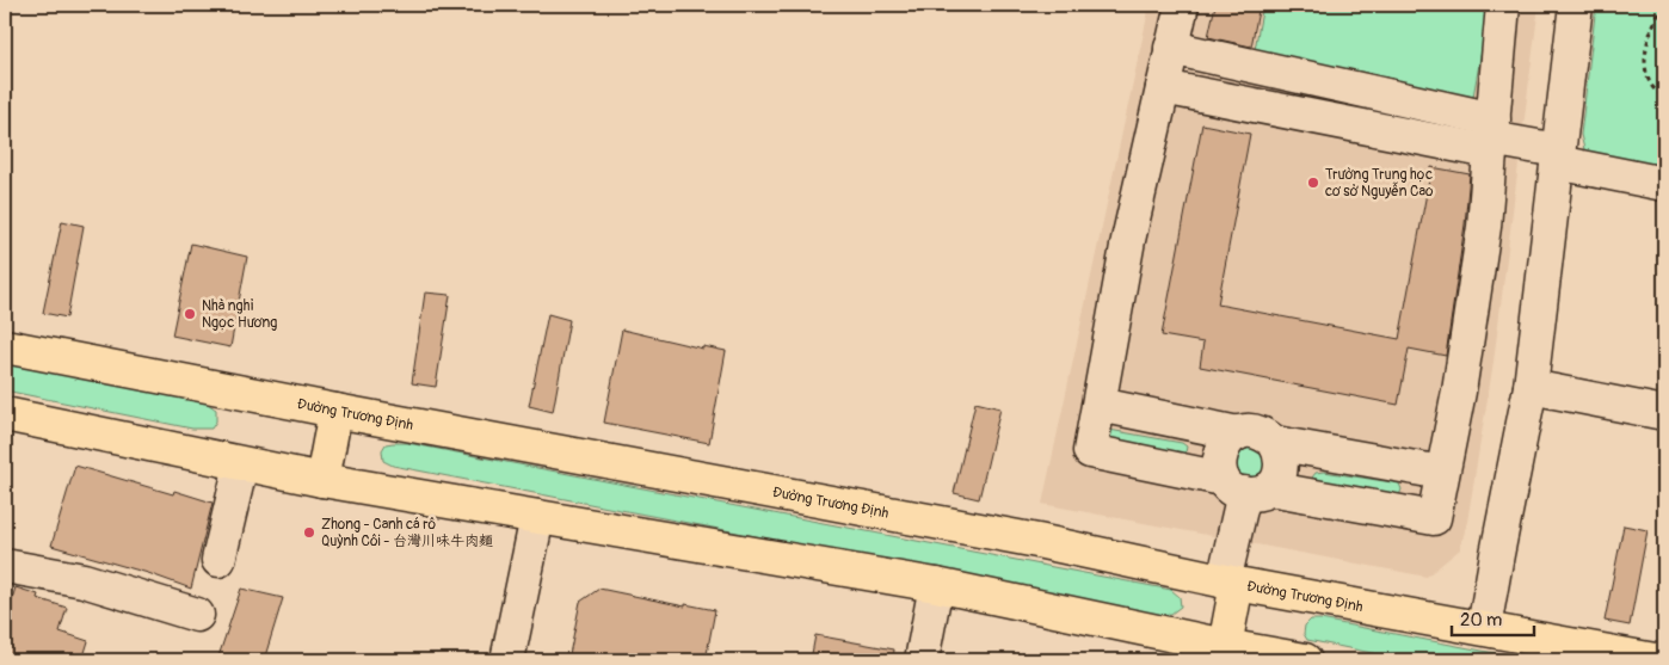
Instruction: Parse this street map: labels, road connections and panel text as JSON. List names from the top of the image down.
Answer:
{
  "streets": {
    "main road": ["Đường Trương Định"]
  },
  "places": ["Trường Trung học cơ sở Nguyễn Cao", "Nhà nghỉ Ngọc Hương", "Zhong - Canh cá rô Quỳnh Côi - 台灣川味牛肉麵"],
  "scale_bar": "20 m"
}
